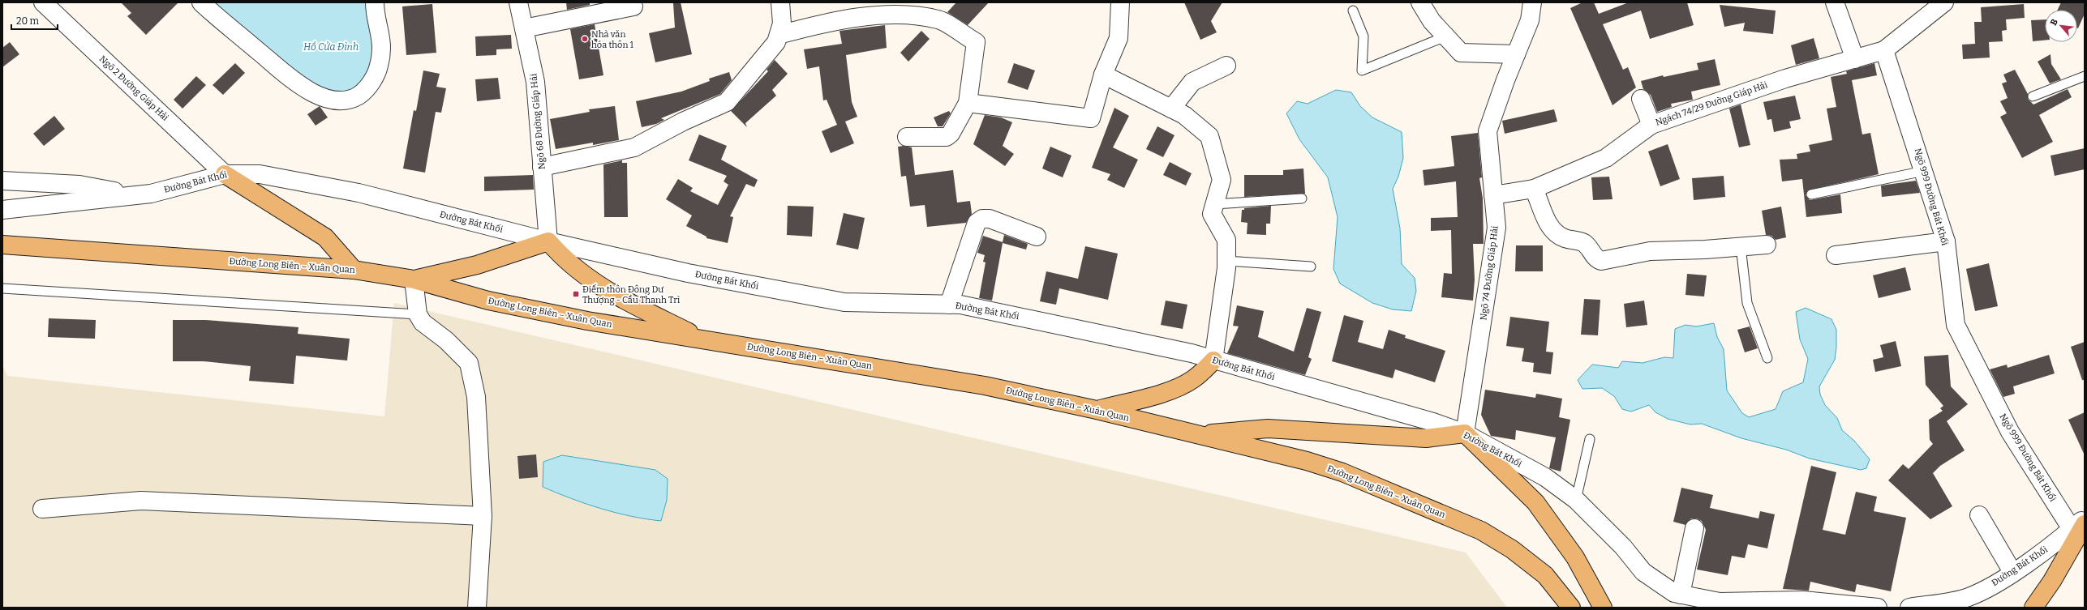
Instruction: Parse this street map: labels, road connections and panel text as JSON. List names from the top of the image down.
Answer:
{
  "streets": {
    "main road": ["Đường Long Biên – Xuân Quan"],
    "street": [
      "Ngõ 2 Đường Giáp Hải",
      "Ngách 74/29 Đường Giáp Hải",
      "Ngõ 68 Đường Giáp Hải",
      "Đường Bát Khối",
      "Ngõ 999 Đường Bát Khối",
      "Ngõ 74 Đường Giáp Hải"
    ]
  },
  "crossings": [
    ["Ngõ 2 Đường Giáp Hải", "Đường Bát Khối"],
    ["Ngách 74/29 Đường Giáp Hải", "Ngõ 999 Đường Bát Khối"],
    ["Ngách 74/29 Đường Giáp Hải", "Ngõ 74 Đường Giáp Hải"],
    ["Ngõ 68 Đường Giáp Hải", "Đường Bát Khối"],
    ["Đường Bát Khối", "Ngõ 999 Đường Bát Khối"],
    ["Đường Bát Khối", "Ngõ 74 Đường Giáp Hải"]
  ],
  "water": ["Hồ Cửa Đình"],
  "places": {
    "other": ["Nhà văn hóa thôn 1"],
    "transit": ["Điếm thôn Đông Dư Thượng - Cầu Thanh Trì"]
  },
  "scale_bar": "20 m",
  "north": "top left"
}
